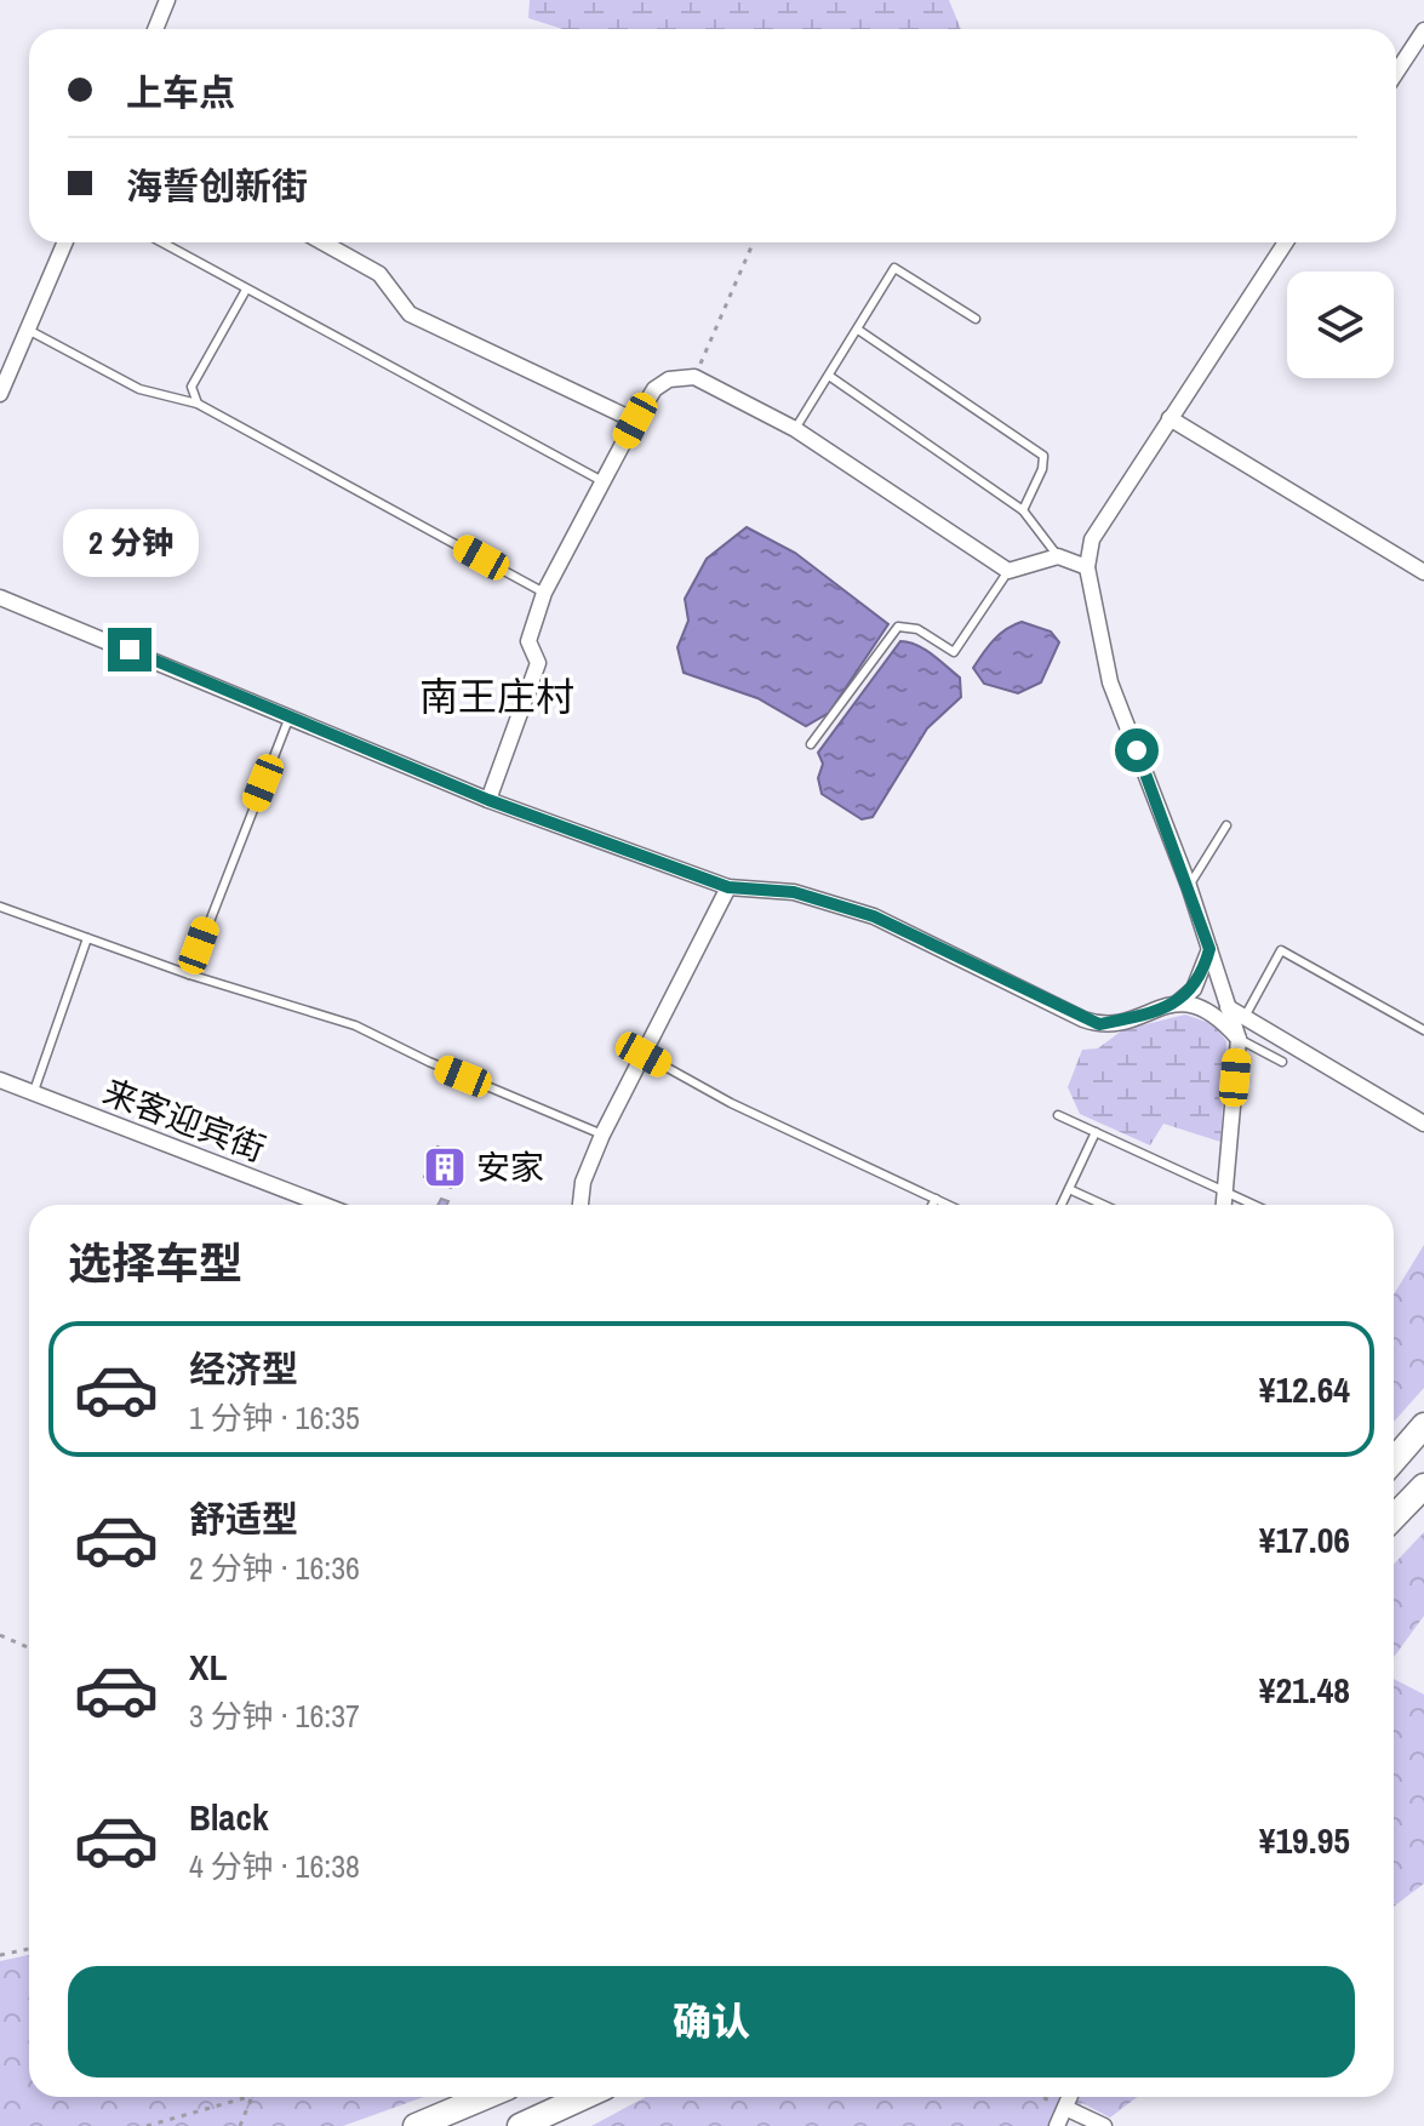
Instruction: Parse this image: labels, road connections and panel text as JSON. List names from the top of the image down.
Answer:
{
  "streets": {
    "street": ["来客迎宾街"]
  },
  "districts": ["南王庄村"],
  "places": {
    "building": ["安家"]
  },
  "page": {
    "banner": ["上车点", "海誓创新街"],
    "bubble": "2 分钟",
    "heading": "选择车型",
    "list": [
      {
        "name": "经济型",
        "note": "1 分钟 · 16:35",
        "value": "¥12.64"
      },
      {
        "name": "舒适型",
        "note": "2 分钟 · 16:36",
        "value": "¥17.06"
      },
      {
        "name": "XL",
        "note": "3 分钟 · 16:37",
        "value": "¥21.48"
      },
      {
        "name": "Black",
        "note": "4 分钟 · 16:38",
        "value": "¥19.95"
      }
    ],
    "buttons": "确认"
  }
}
